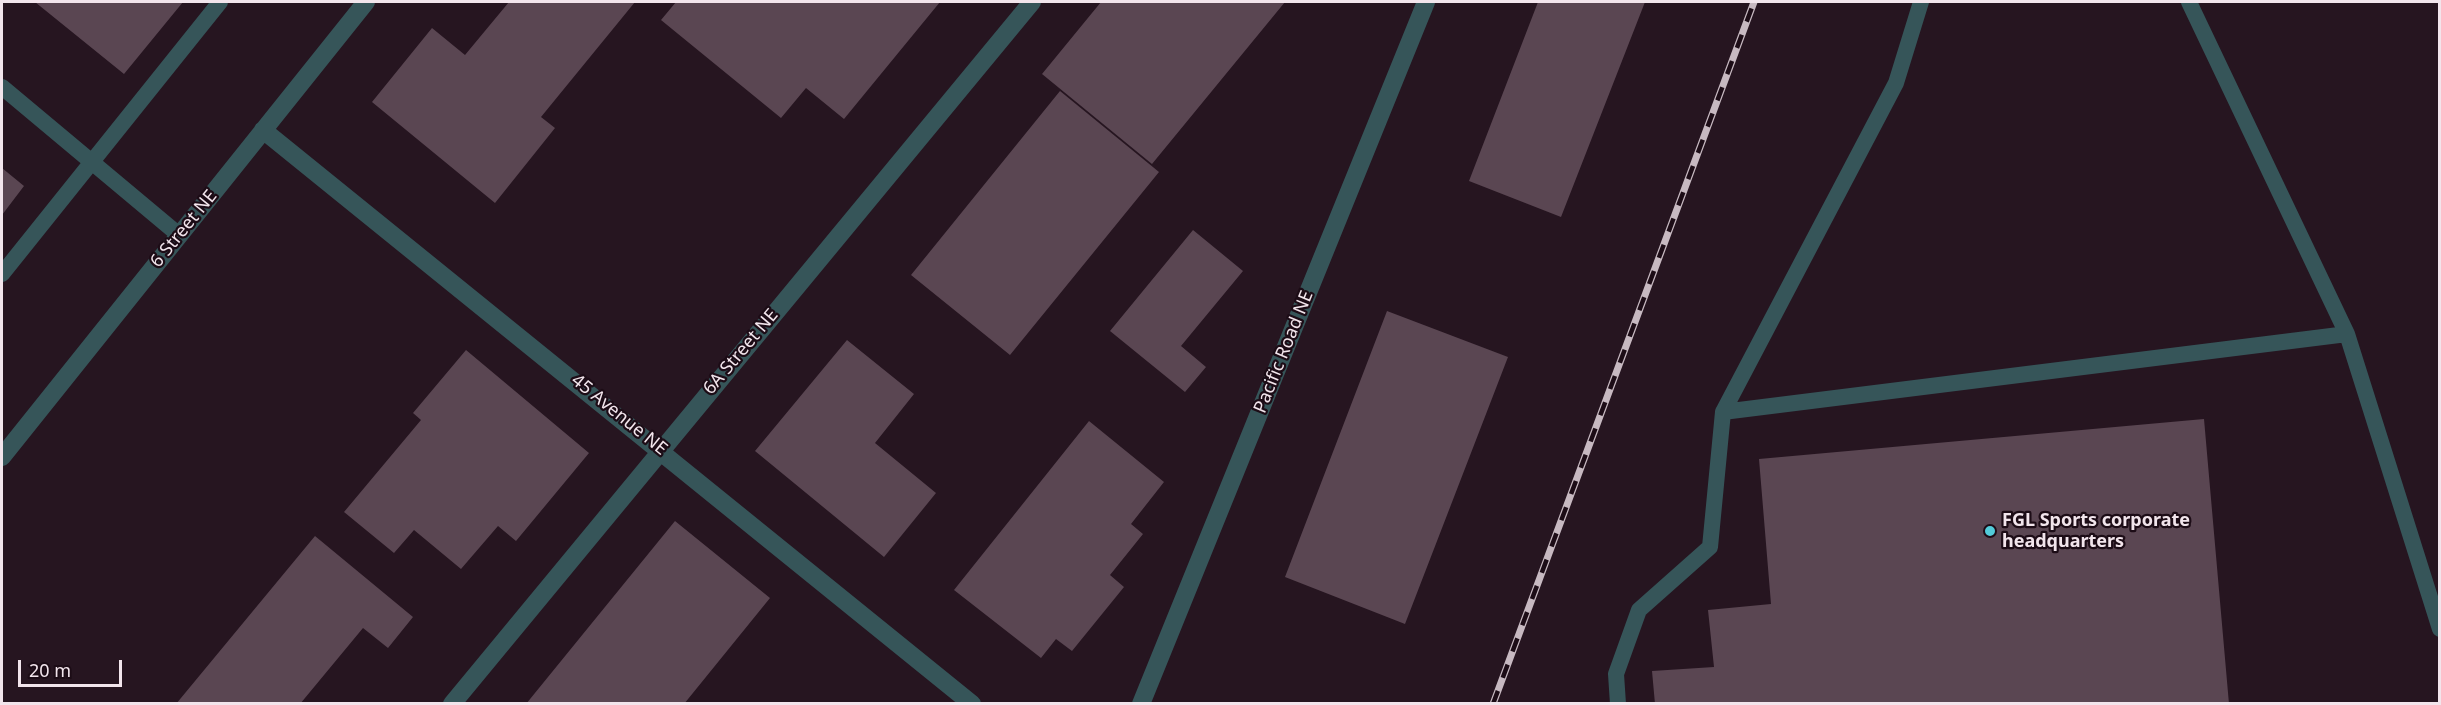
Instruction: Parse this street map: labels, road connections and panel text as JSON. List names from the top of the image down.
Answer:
{
  "streets": {
    "street": [
      "6 Street NE",
      "6A Street NE",
      "Pacific Road NE",
      "45 Avenue NE"
    ]
  },
  "crossings": [
    ["6 Street NE", "45 Avenue NE"],
    ["6A Street NE", "45 Avenue NE"]
  ],
  "places": ["FGL Sports corporate headquarters"],
  "scale_bar": "20 m"
}
